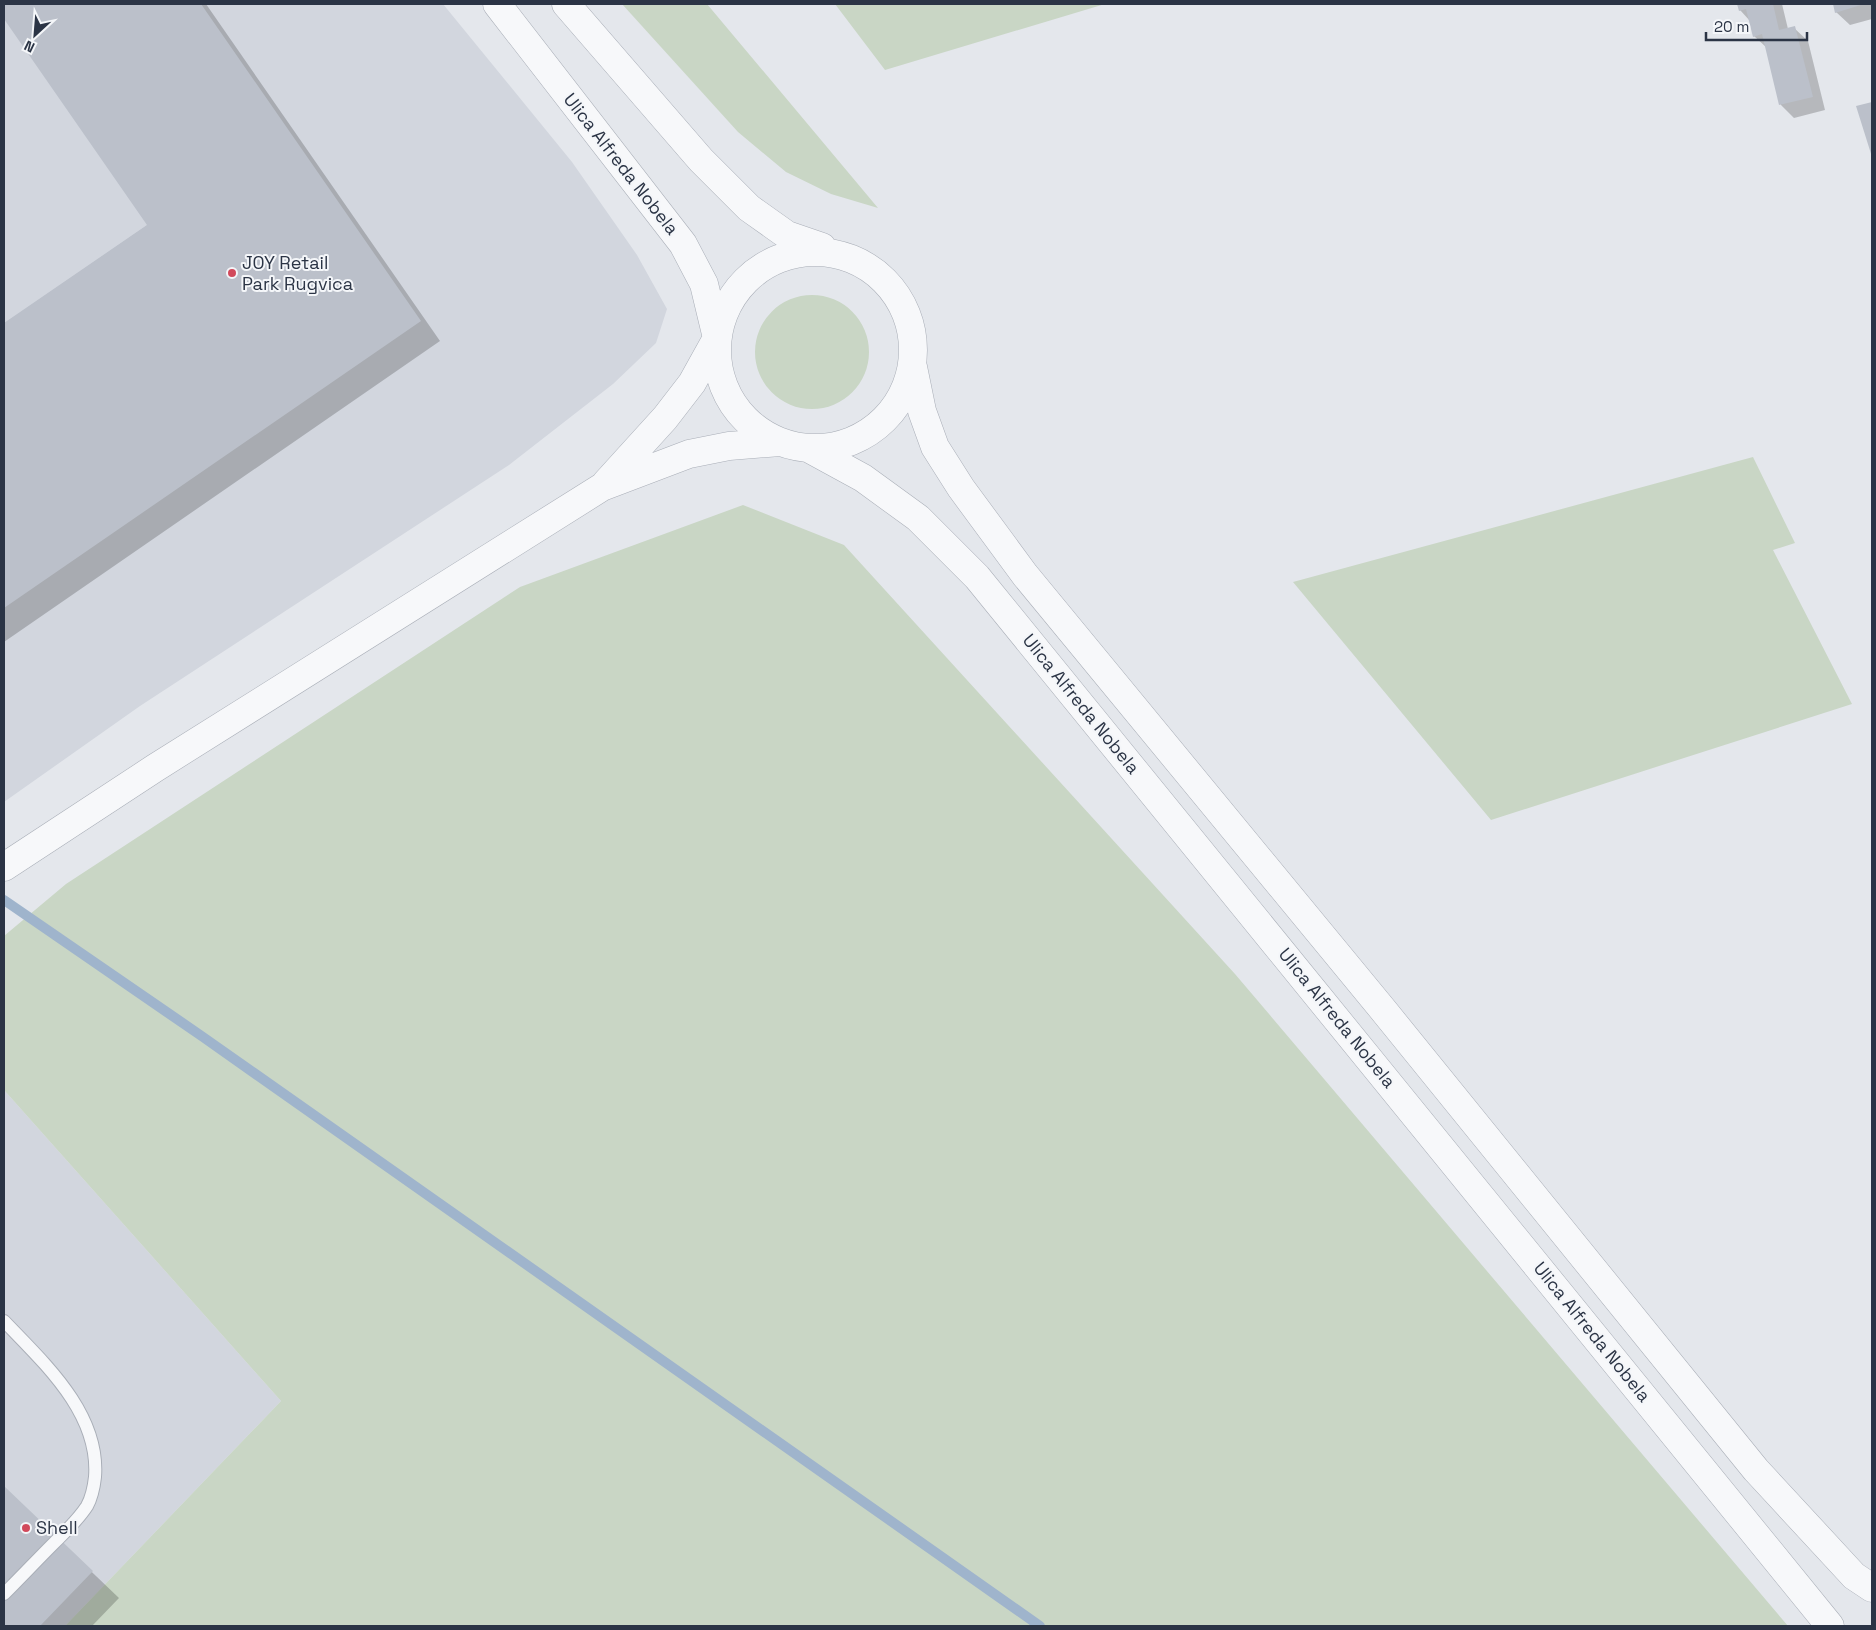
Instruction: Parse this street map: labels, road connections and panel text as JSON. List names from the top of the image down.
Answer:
{
  "streets": {
    "street": ["Ulica Alfreda Nobela"]
  },
  "places": ["JOY Retail Park Rugvica", "Shell"],
  "scale_bar": "20 m",
  "north": "bottom left"
}
